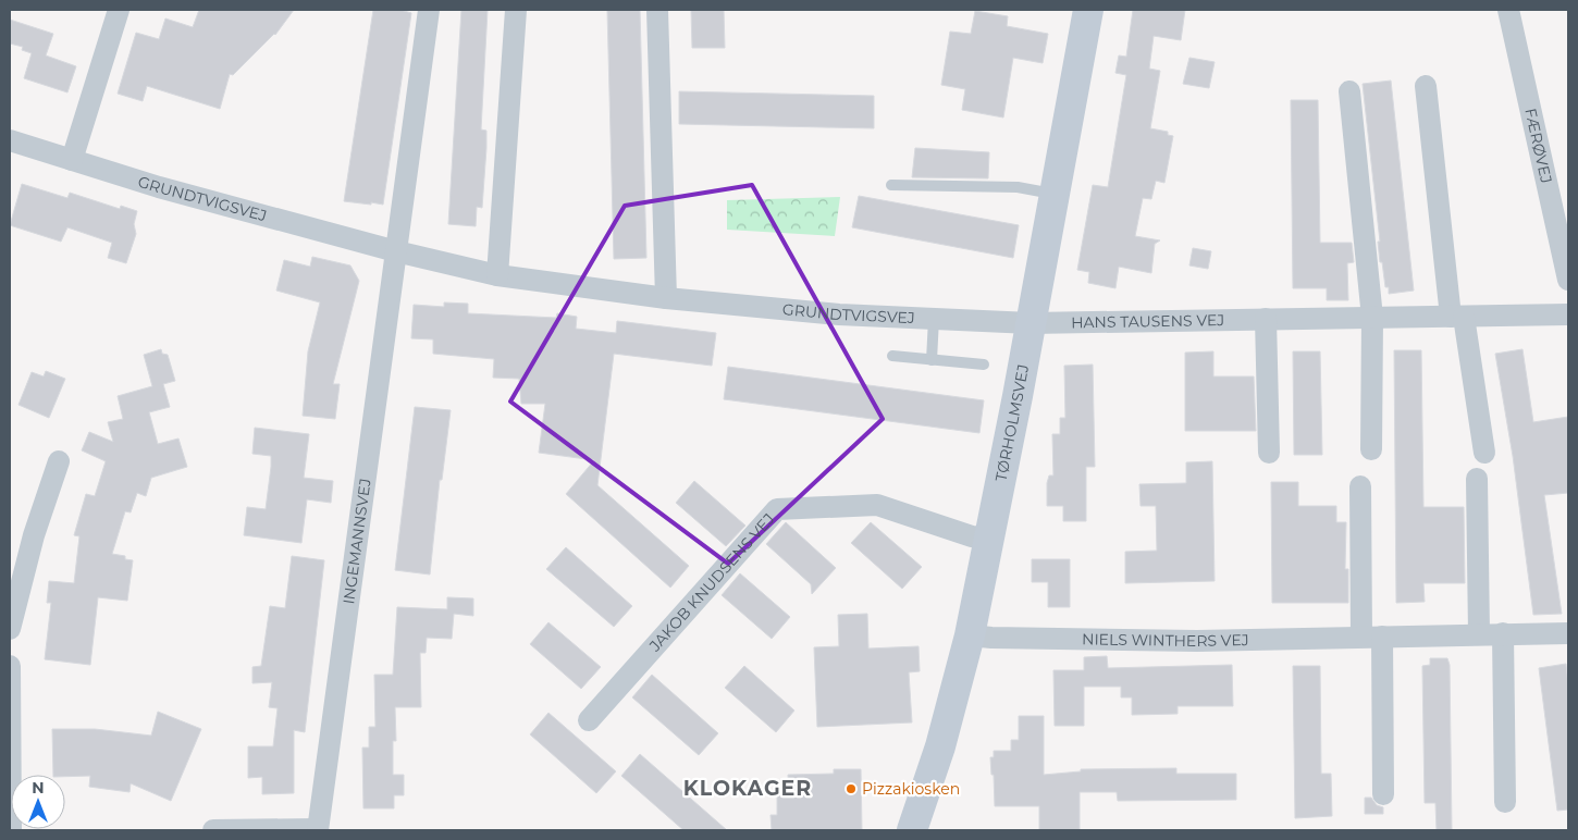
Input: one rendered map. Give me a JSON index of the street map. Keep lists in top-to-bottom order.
{
  "streets": {
    "street": [
      "FÆRØVEJ",
      "GRUNDTVIGSVEJ",
      "HANS TAUSENS VEJ",
      "TØRHOLMSVEJ",
      "INGEMANNSVEJ",
      "JAKOB KNUDSENS VEJ",
      "NIELS WINTHERS VEJ"
    ]
  },
  "crossings": [
    ["GRUNDTVIGSVEJ", "HANS TAUSENS VEJ"],
    ["GRUNDTVIGSVEJ", "TØRHOLMSVEJ"],
    ["GRUNDTVIGSVEJ", "INGEMANNSVEJ"],
    ["HANS TAUSENS VEJ", "TØRHOLMSVEJ"],
    ["TØRHOLMSVEJ", "JAKOB KNUDSENS VEJ"],
    ["TØRHOLMSVEJ", "NIELS WINTHERS VEJ"]
  ],
  "districts": ["KLOKAGER"],
  "places": ["Pizzakiosken"],
  "north": "top"
}
